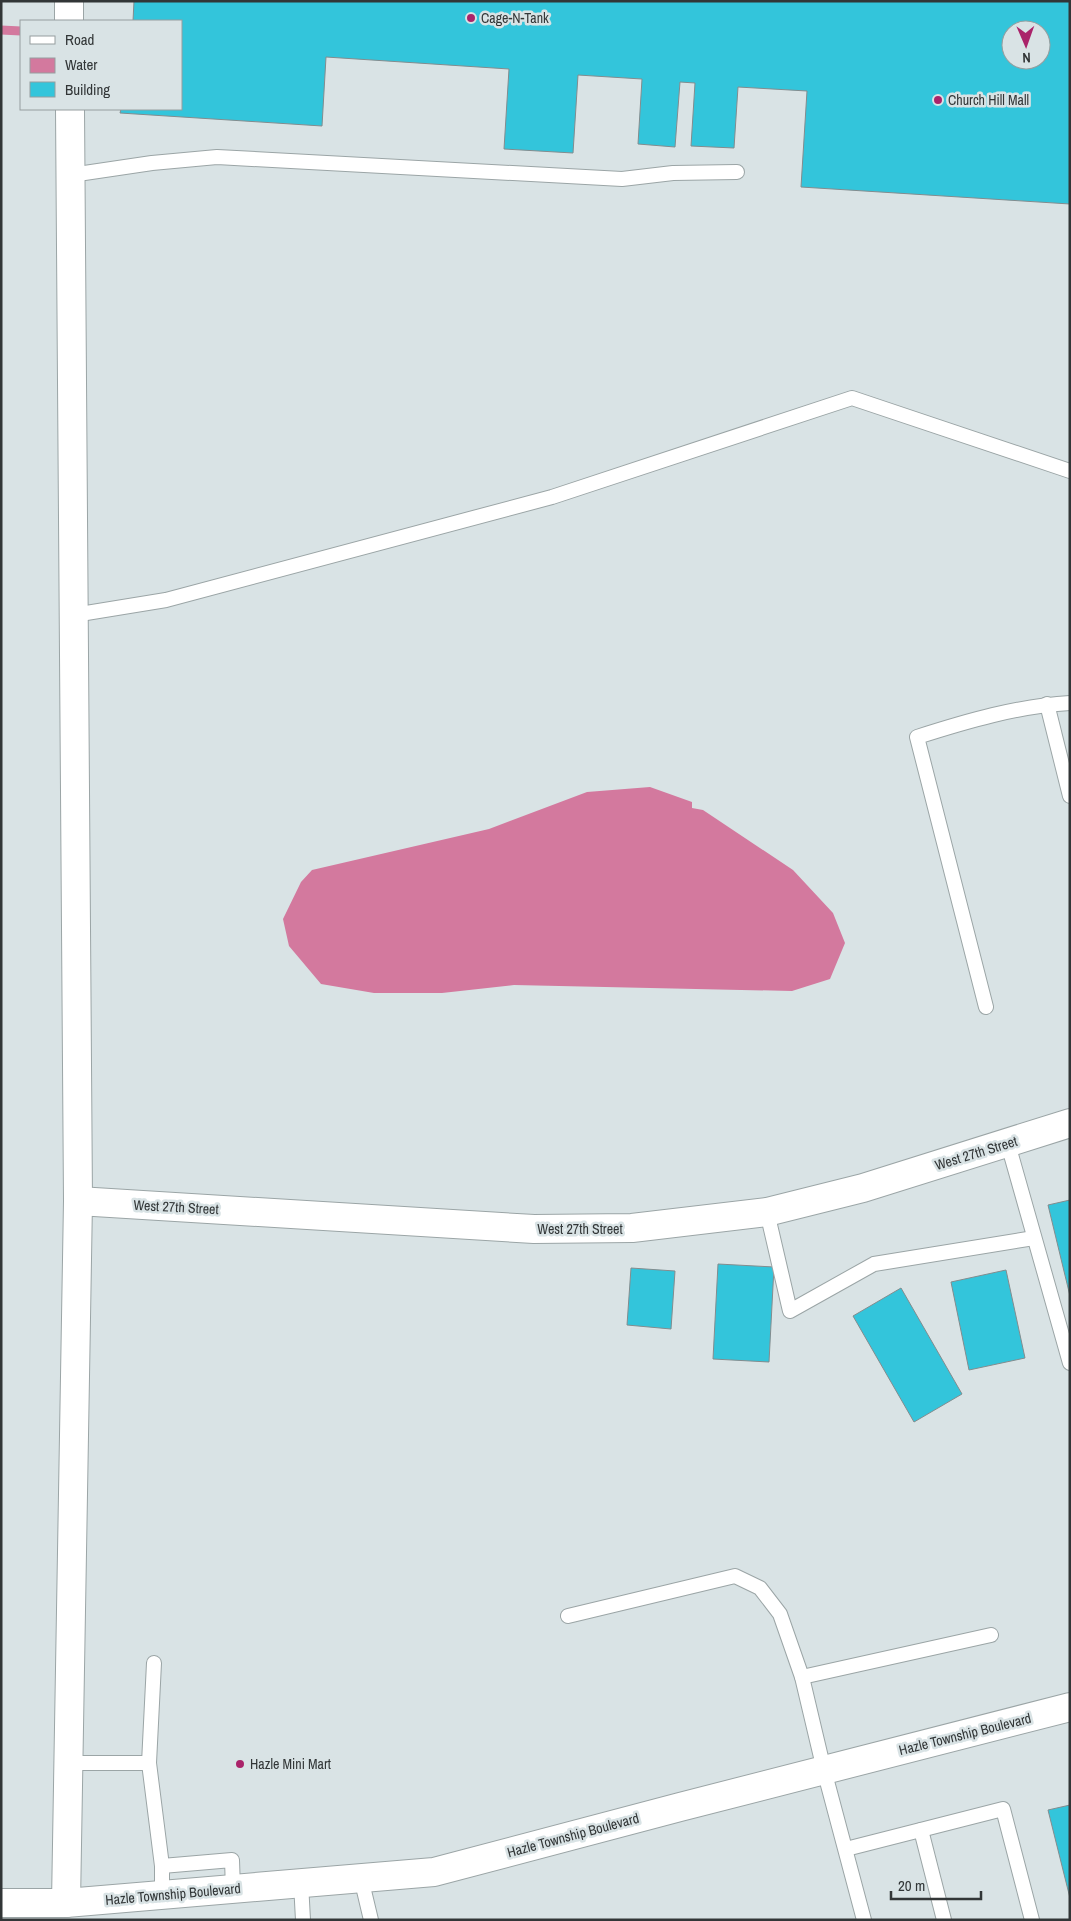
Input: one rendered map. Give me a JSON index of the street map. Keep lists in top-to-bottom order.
{
  "streets": {
    "main road": ["West 27th Street", "Hazle Township Boulevard"]
  },
  "places": ["Cage-N-Tank", "Church Hill Mall", "Hazle Mini Mart"],
  "legend": ["Road", "Water", "Building"],
  "scale_bar": "20 m",
  "north": "bottom"
}
